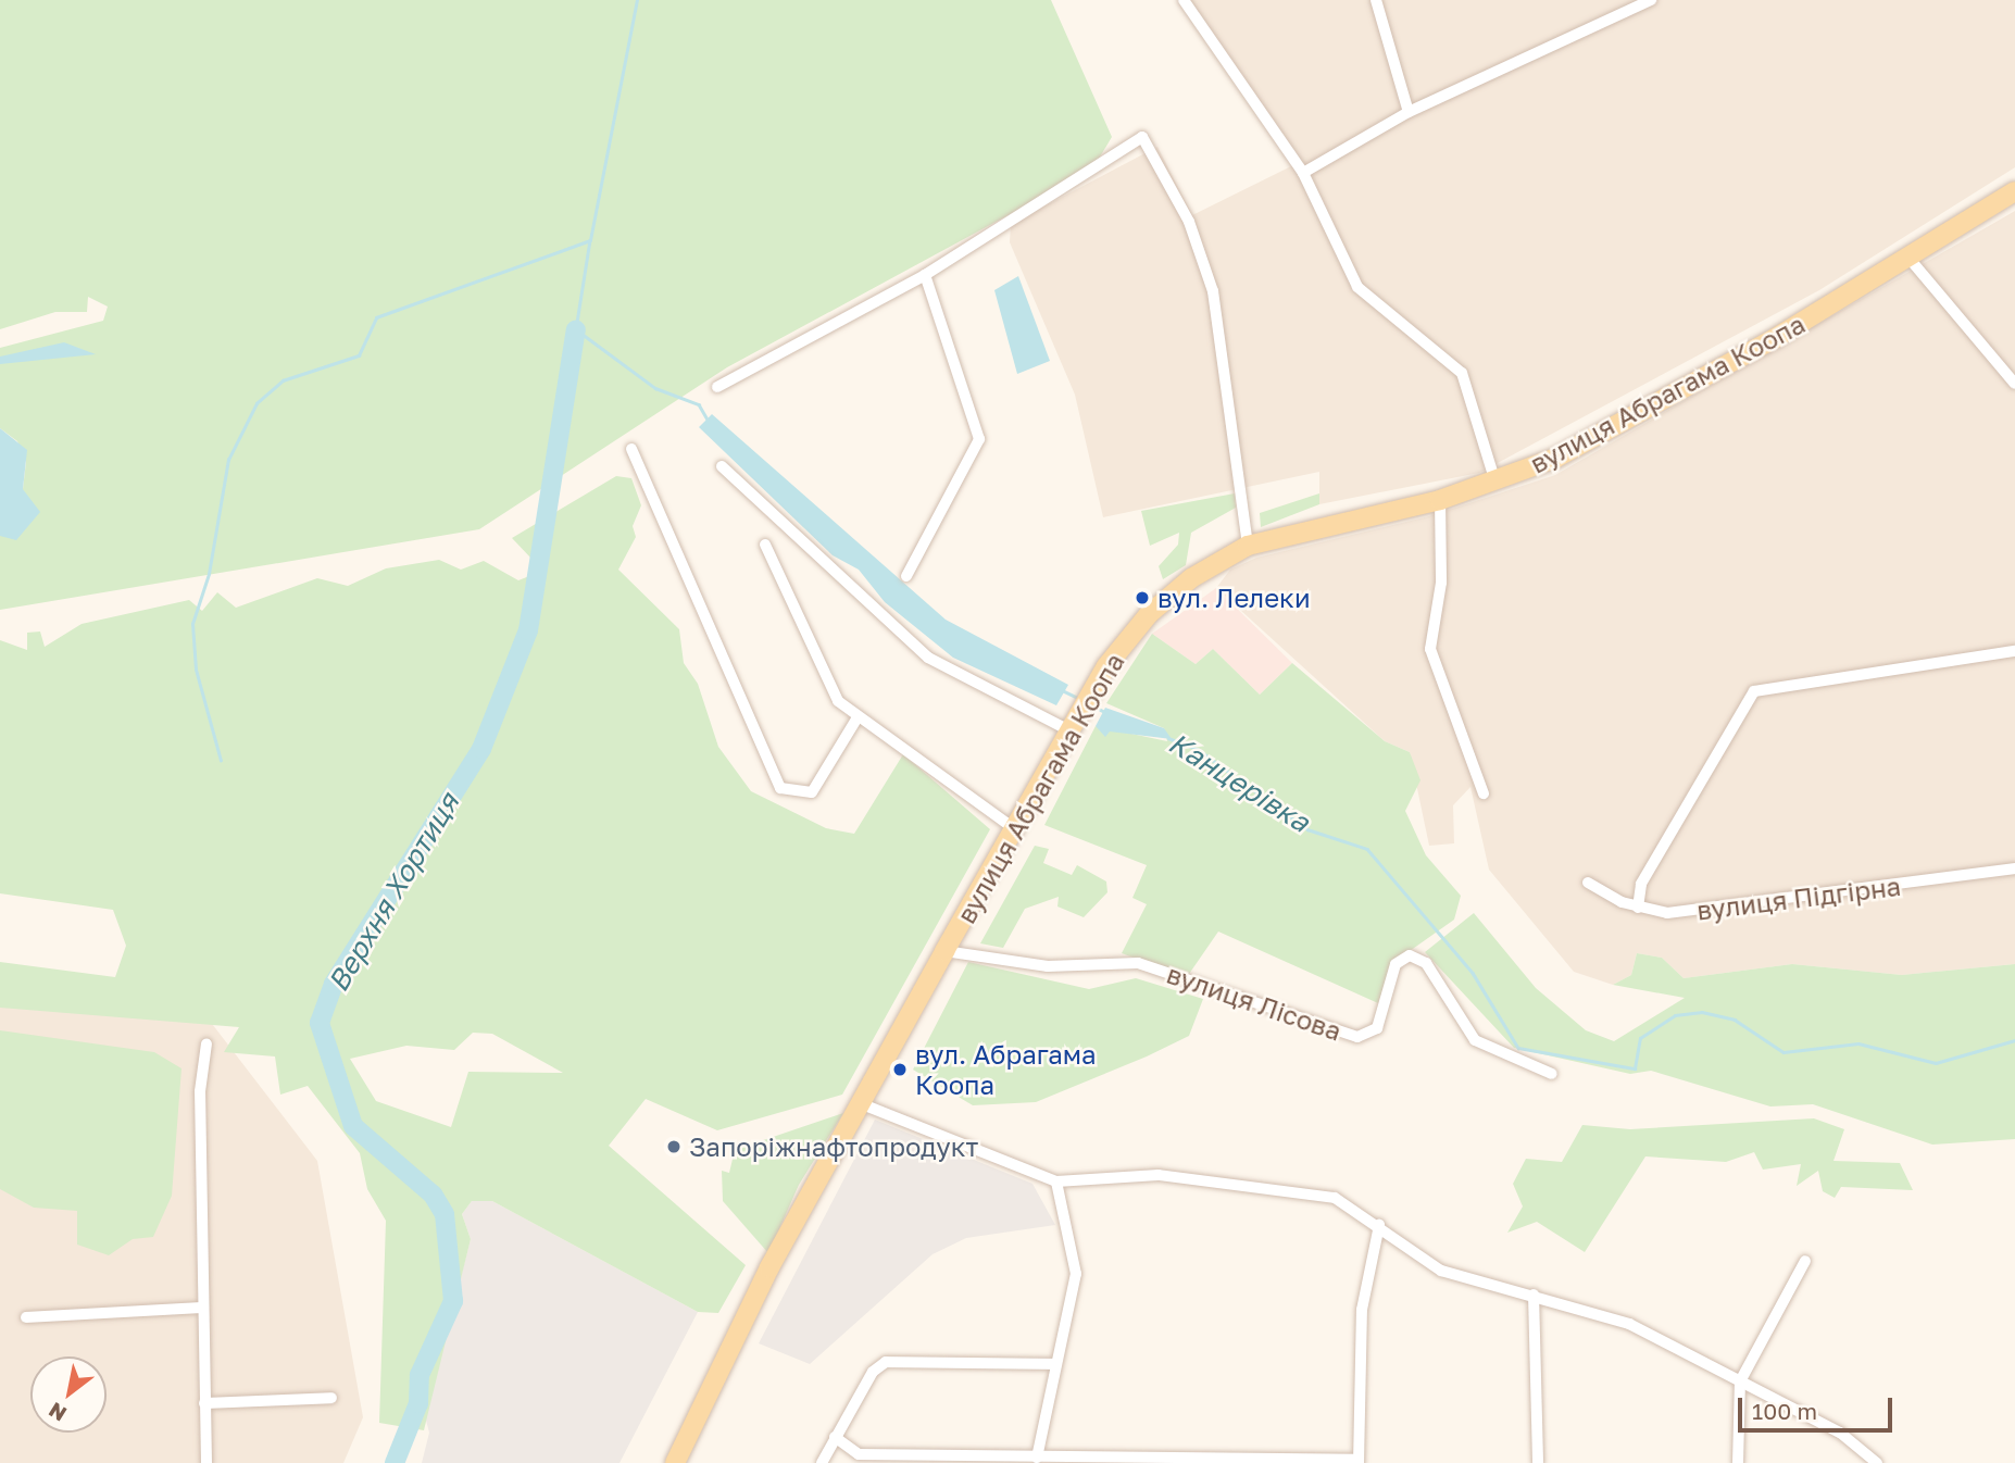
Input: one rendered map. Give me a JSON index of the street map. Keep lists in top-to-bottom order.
{
  "streets": {
    "main road": ["вулиця Абрагама Коопа"],
    "street": ["вулиця Підгірна", "вулиця Лісова"]
  },
  "crossings": [
    ["вулиця Абрагама Коопа", "вулиця Лісова"]
  ],
  "water": ["Канцерівка", "Верхня Хортиця"],
  "places": ["вул. Лелеки", "вул. Абрагама Коопа", "Запоріжнафтопродукт"],
  "scale_bar": "100 m",
  "north": "bottom left"
}
